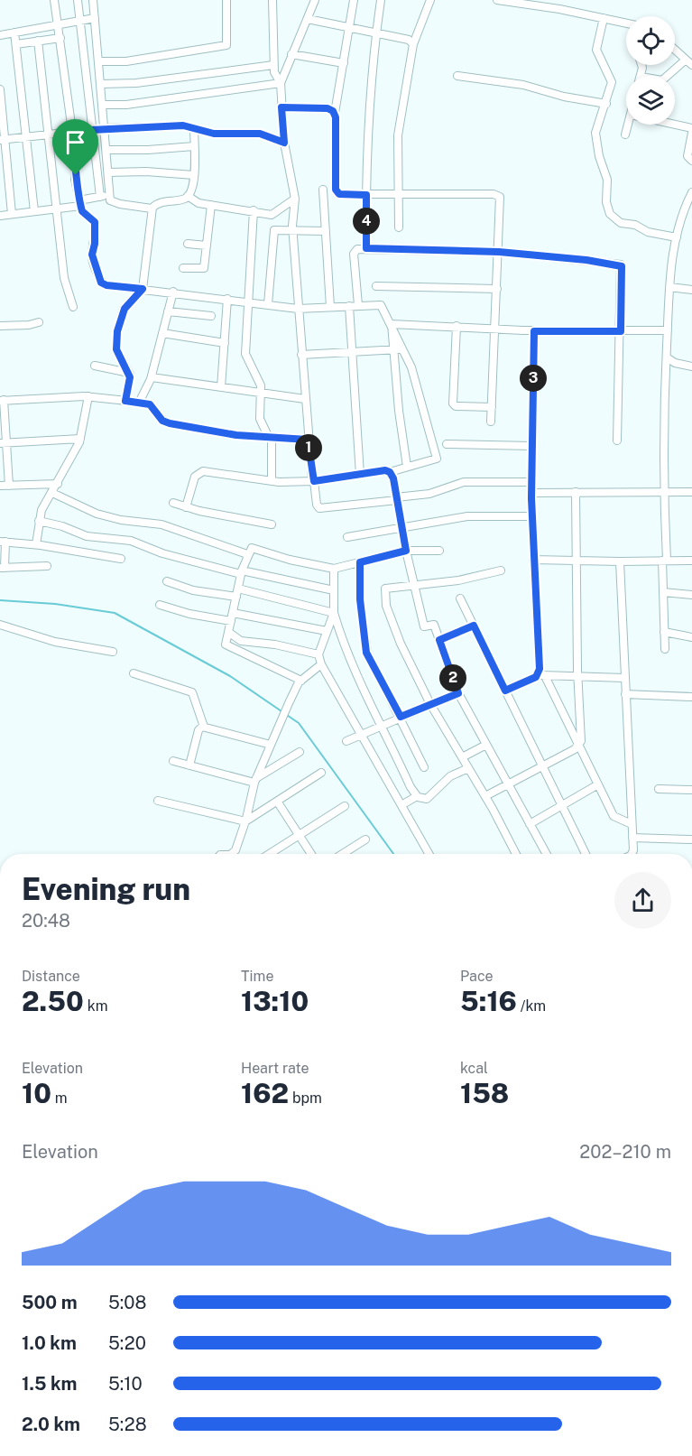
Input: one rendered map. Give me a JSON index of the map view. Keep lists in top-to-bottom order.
{
  "page": {
    "pins": [
      "4",
      "3",
      "1",
      "2"
    ],
    "heading": ["Evening run", "20:48"],
    "stats": [
      ["Distance", "2.50 km"],
      ["Time", "13:10"],
      ["Pace", "5:16 /km"],
      ["Elevation", "10 m"],
      ["Heart rate", "162 bpm"],
      ["kcal", "158"]
    ],
    "chart": ["Elevation", "202–210 m"],
    "list": [
      {
        "name": "500 m",
        "note": "5:08"
      },
      {
        "name": "1.0 km",
        "note": "5:20"
      },
      {
        "name": "1.5 km",
        "note": "5:10"
      },
      {
        "name": "2.0 km",
        "note": "5:28"
      }
    ]
  }
}
